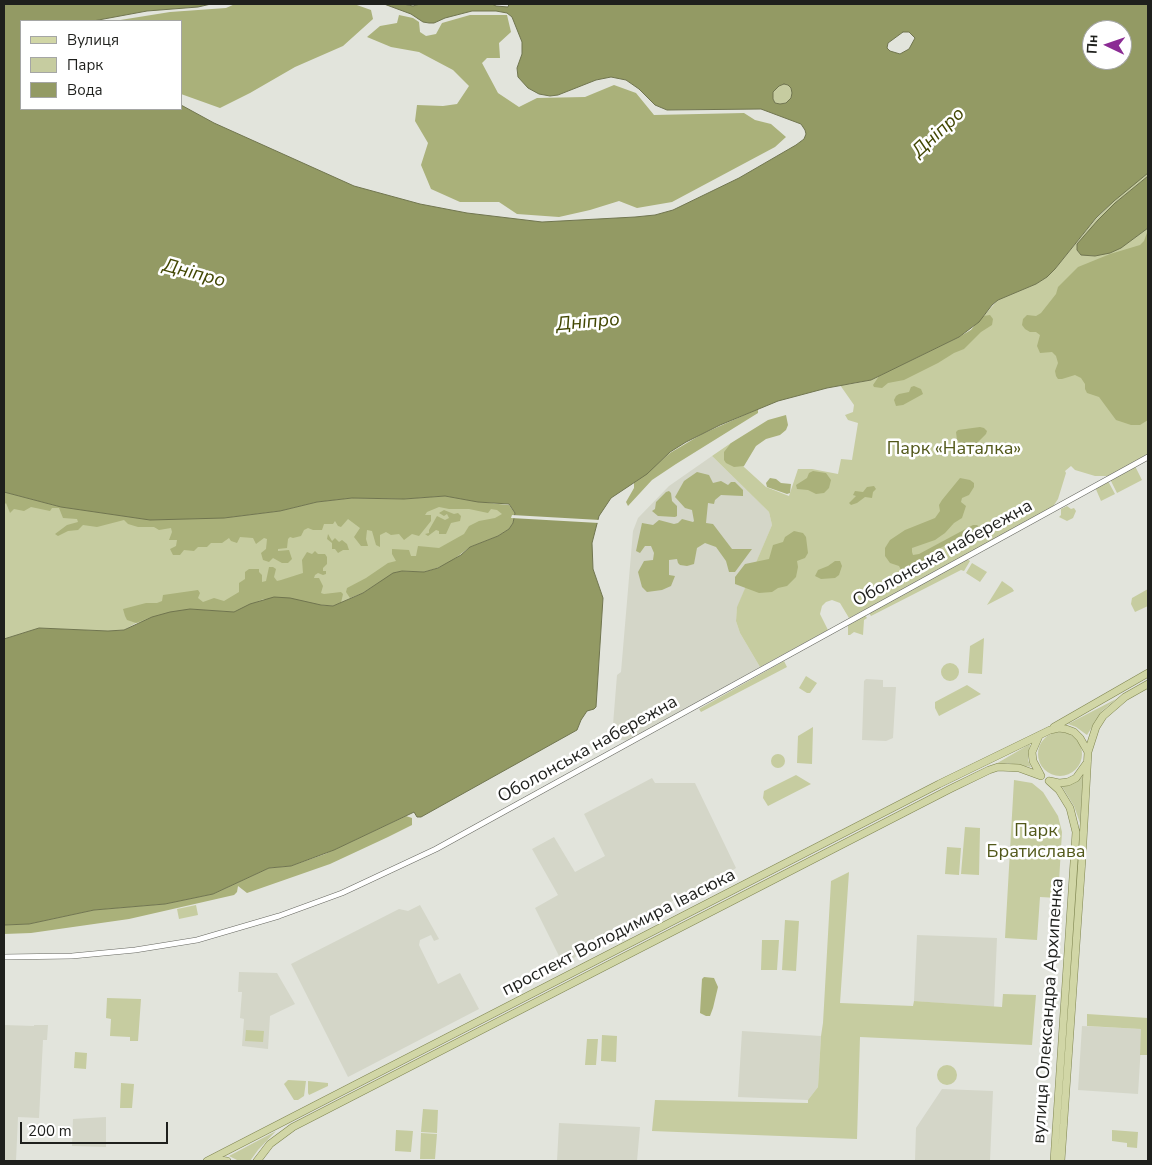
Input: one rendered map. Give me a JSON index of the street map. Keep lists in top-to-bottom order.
{
  "streets": {
    "main road": ["проспект Володимира Івасюка", "вулиця Олександра Архипенка"],
    "street": ["Оболонська набережна"]
  },
  "crossings": [
    ["проспект Володимира Івасюка", "вулиця Олександра Архипенка"]
  ],
  "water": ["Дніпро"],
  "parks": ["Парк «Наталка»", "Парк Братислава"],
  "legend": ["Вулиця", "Парк", "Вода"],
  "scale_bar": "200 m",
  "north": "left"
}
